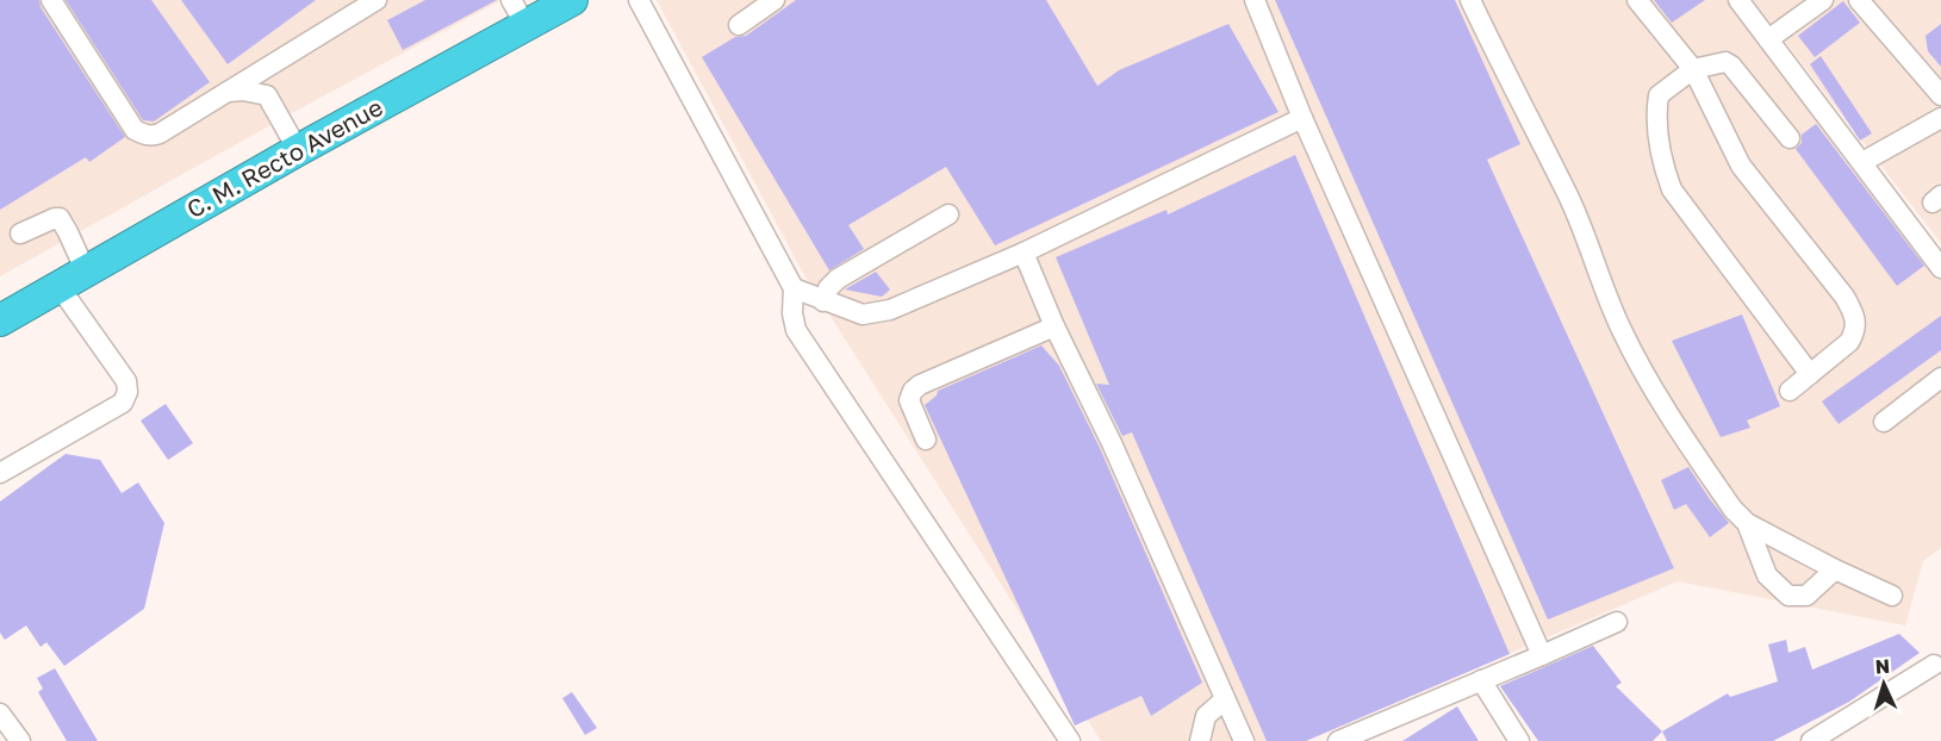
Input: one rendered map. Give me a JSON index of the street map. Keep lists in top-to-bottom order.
{
  "streets": {
    "highway": ["C. M. Recto Avenue"]
  },
  "north": "top"
}
